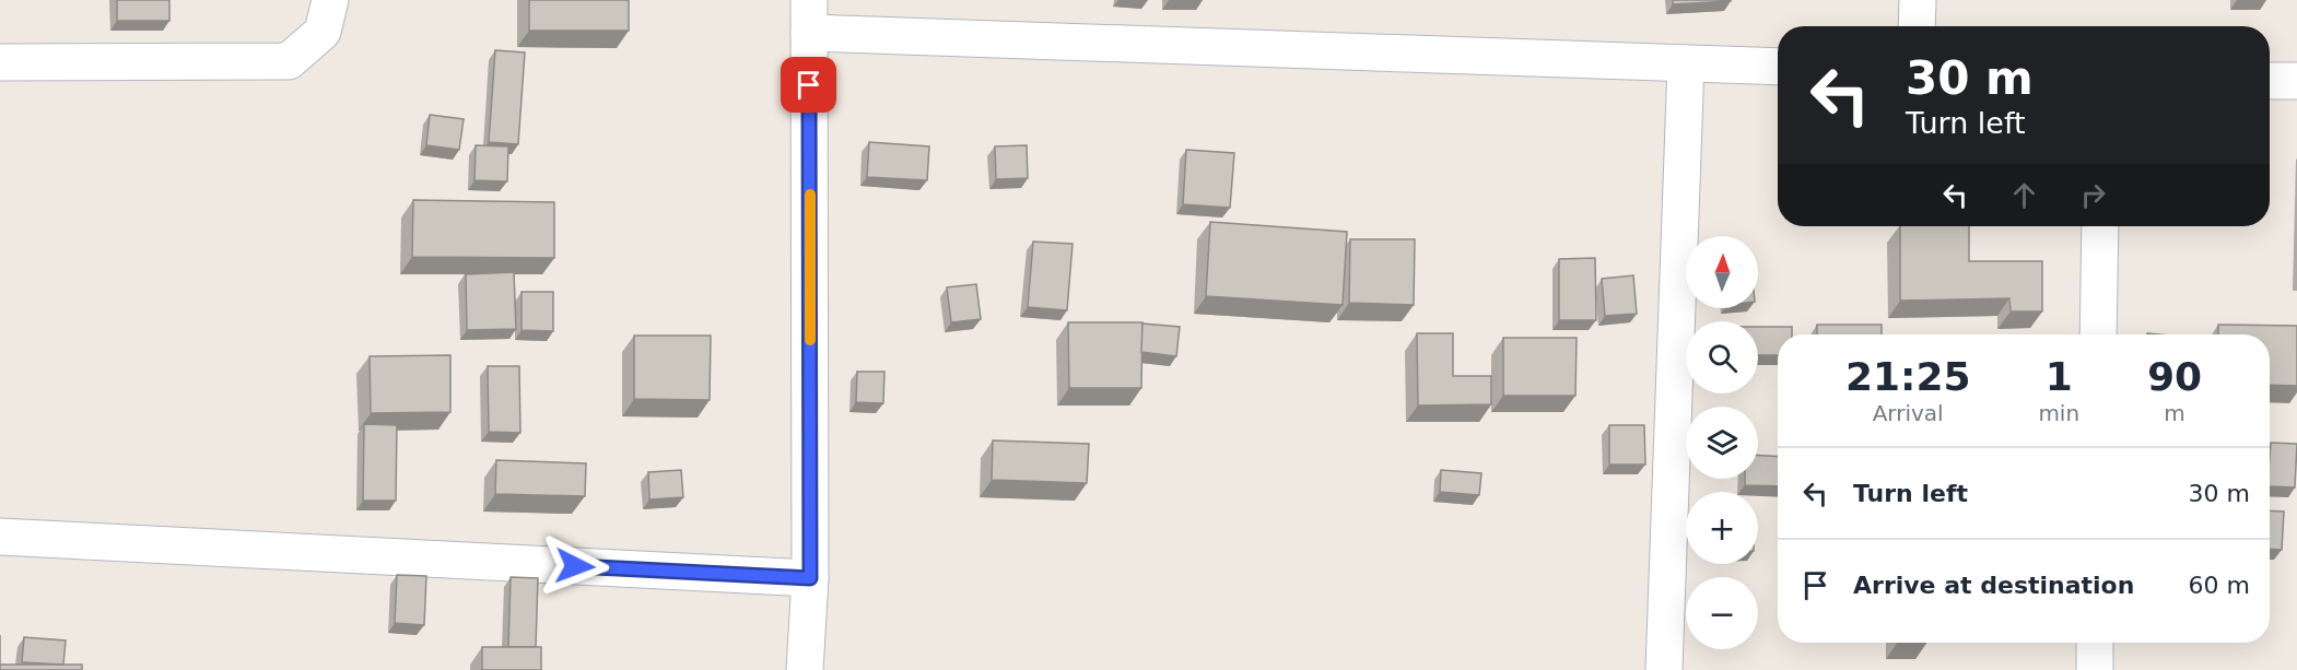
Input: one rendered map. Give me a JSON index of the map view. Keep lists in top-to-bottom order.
{
  "north": "top",
  "page": {
    "turn": ["30 m", "Turn left"],
    "map_buttons": ["+", "−"],
    "eta": [
      "21:25",
      "Arrival",
      "1",
      "min",
      "90",
      "m"
    ],
    "list": [
      {
        "name": "Turn left",
        "value": "30 m"
      },
      {
        "name": "Arrive at destination",
        "value": "60 m"
      }
    ]
  }
}
